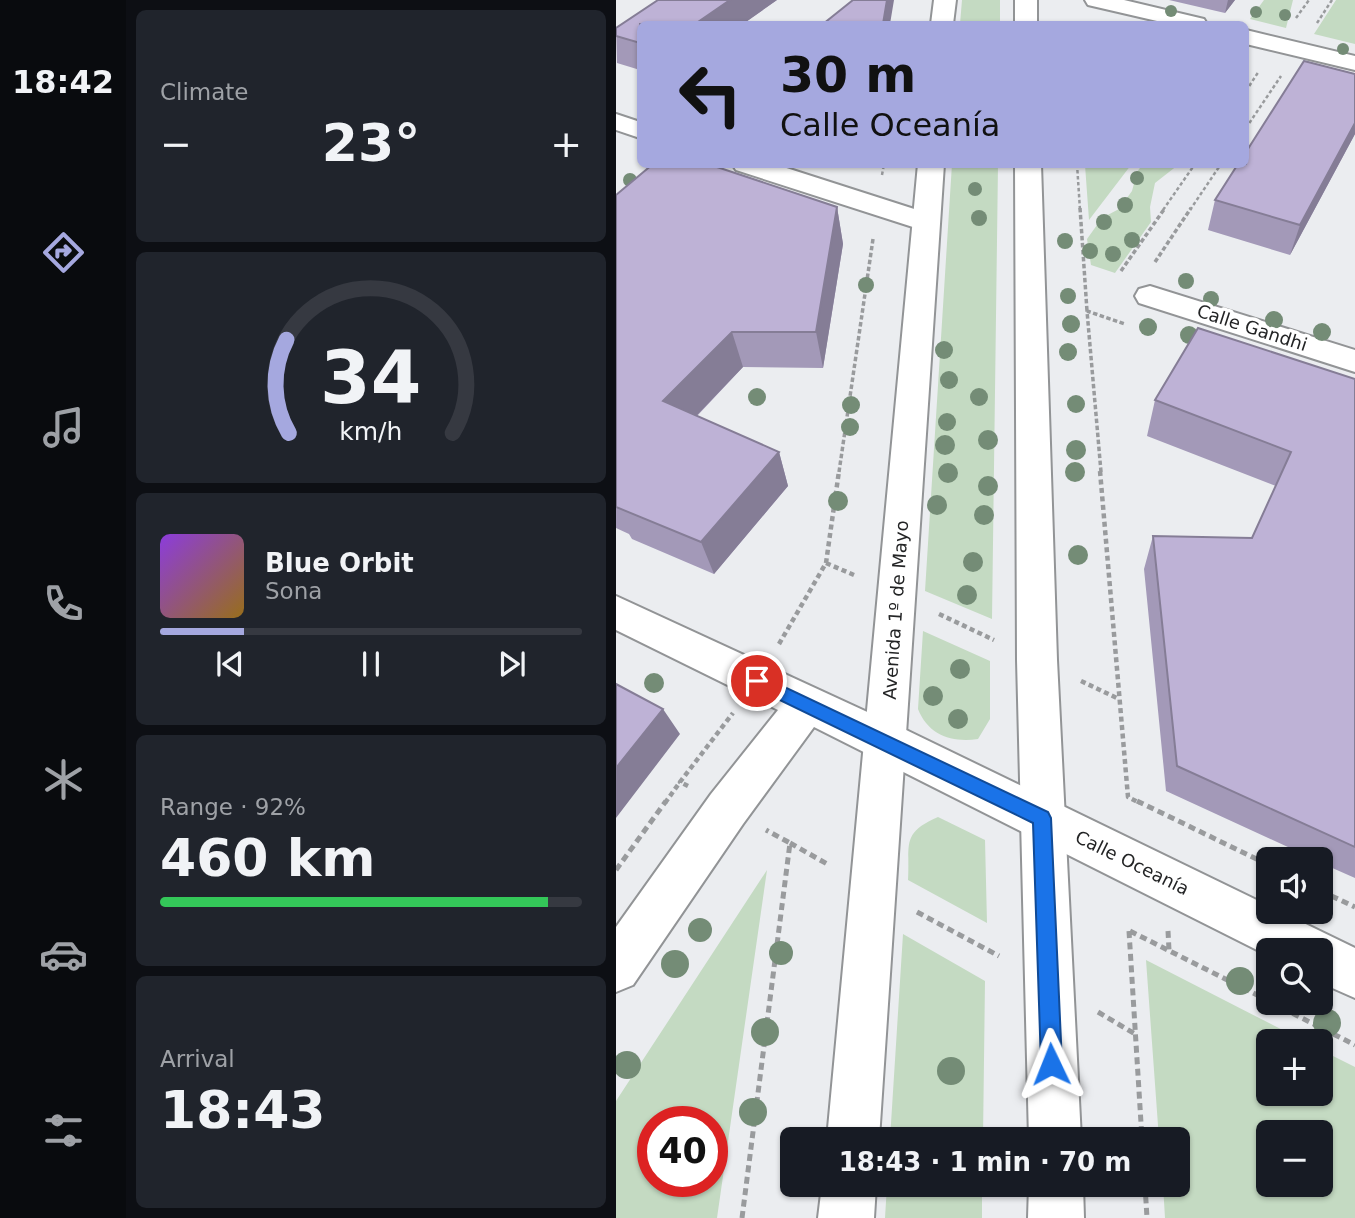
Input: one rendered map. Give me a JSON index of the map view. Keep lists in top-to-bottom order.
{
  "streets": {
    "street": ["Calle Gandhi", "Avenida 1º de Mayo", "Calle Oceanía"]
  },
  "crossings": [
    ["Avenida 1º de Mayo", "Calle Oceanía"]
  ],
  "page": {
    "tabs": "18:42",
    "tile": [
      "Climate",
      ["Range · 92%", "460 km"],
      ["Arrival", "18:43"]
    ],
    "turn": ["30 m", "Calle Oceanía"],
    "heat": ["−", "23°", "+"],
    "song": ["Blue Orbit", "Sona"],
    "map_buttons": ["+", "−"],
    "limit": "40",
    "trip": "18:43 · 1 min · 70 m",
    "gauge": ["34", "km/h"]
  }
}
